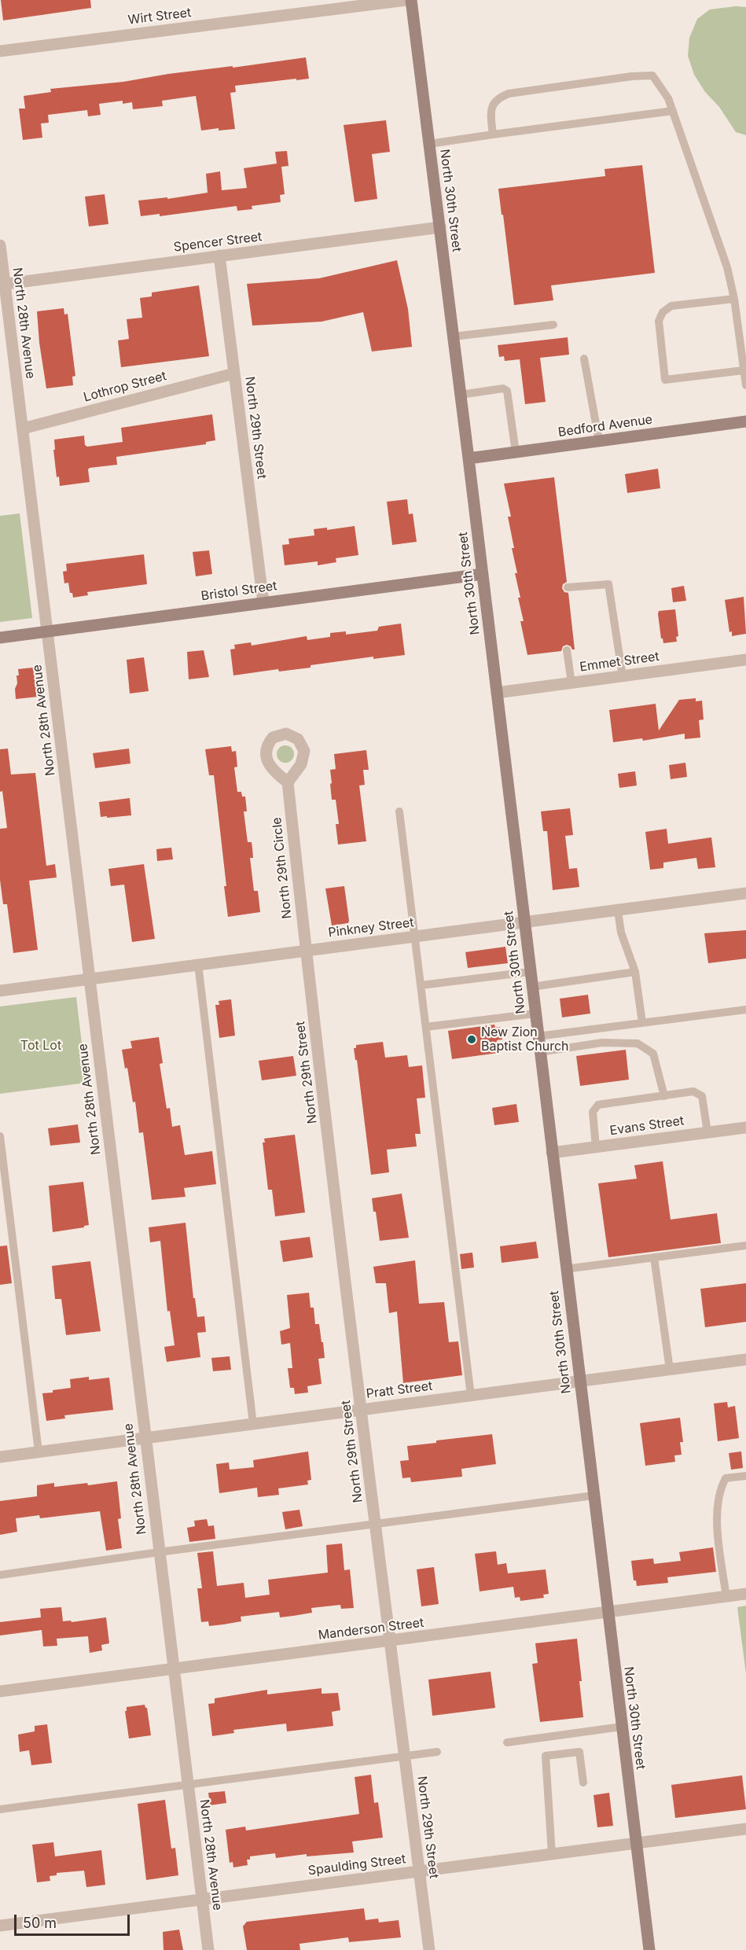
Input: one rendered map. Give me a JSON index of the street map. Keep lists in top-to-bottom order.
{
  "streets": {
    "main road": ["North 30th Street", "Bedford Avenue", "Bristol Street"],
    "street": [
      "Wirt Street",
      "Spencer Street",
      "North 28th Avenue",
      "Lothrop Street",
      "North 29th Street",
      "Emmet Street",
      "North 29th Circle",
      "Pinkney Street",
      "Evans Street",
      "Pratt Street",
      "Manderson Street",
      "Spaulding Street"
    ]
  },
  "crossings": [
    ["North 30th Street", "Spencer Street"],
    ["North 30th Street", "Bedford Avenue"],
    ["North 30th Street", "Bristol Street"],
    ["North 30th Street", "Emmet Street"],
    ["North 30th Street", "Pinkney Street"],
    ["North 30th Street", "Evans Street"],
    ["North 30th Street", "Pratt Street"],
    ["North 30th Street", "Manderson Street"],
    ["North 30th Street", "Spaulding Street"],
    ["Spencer Street", "North 28th Avenue"],
    ["Spencer Street", "North 29th Street"],
    ["North 28th Avenue", "Lothrop Street"],
    ["North 28th Avenue", "Bristol Street"],
    ["North 28th Avenue", "Pinkney Street"],
    ["North 28th Avenue", "Pratt Street"],
    ["North 28th Avenue", "Manderson Street"],
    ["North 28th Avenue", "Spaulding Street"],
    ["Lothrop Street", "North 29th Street"],
    ["North 29th Street", "Bristol Street"],
    ["North 29th Street", "North 29th Circle"],
    ["North 29th Street", "Pinkney Street"],
    ["North 29th Street", "Pratt Street"],
    ["North 29th Street", "Manderson Street"],
    ["North 29th Street", "Spaulding Street"],
    ["North 29th Circle", "Pinkney Street"]
  ],
  "parks": ["Tot Lot"],
  "places": ["New Zion Baptist Church"],
  "scale_bar": "50 m"
}
